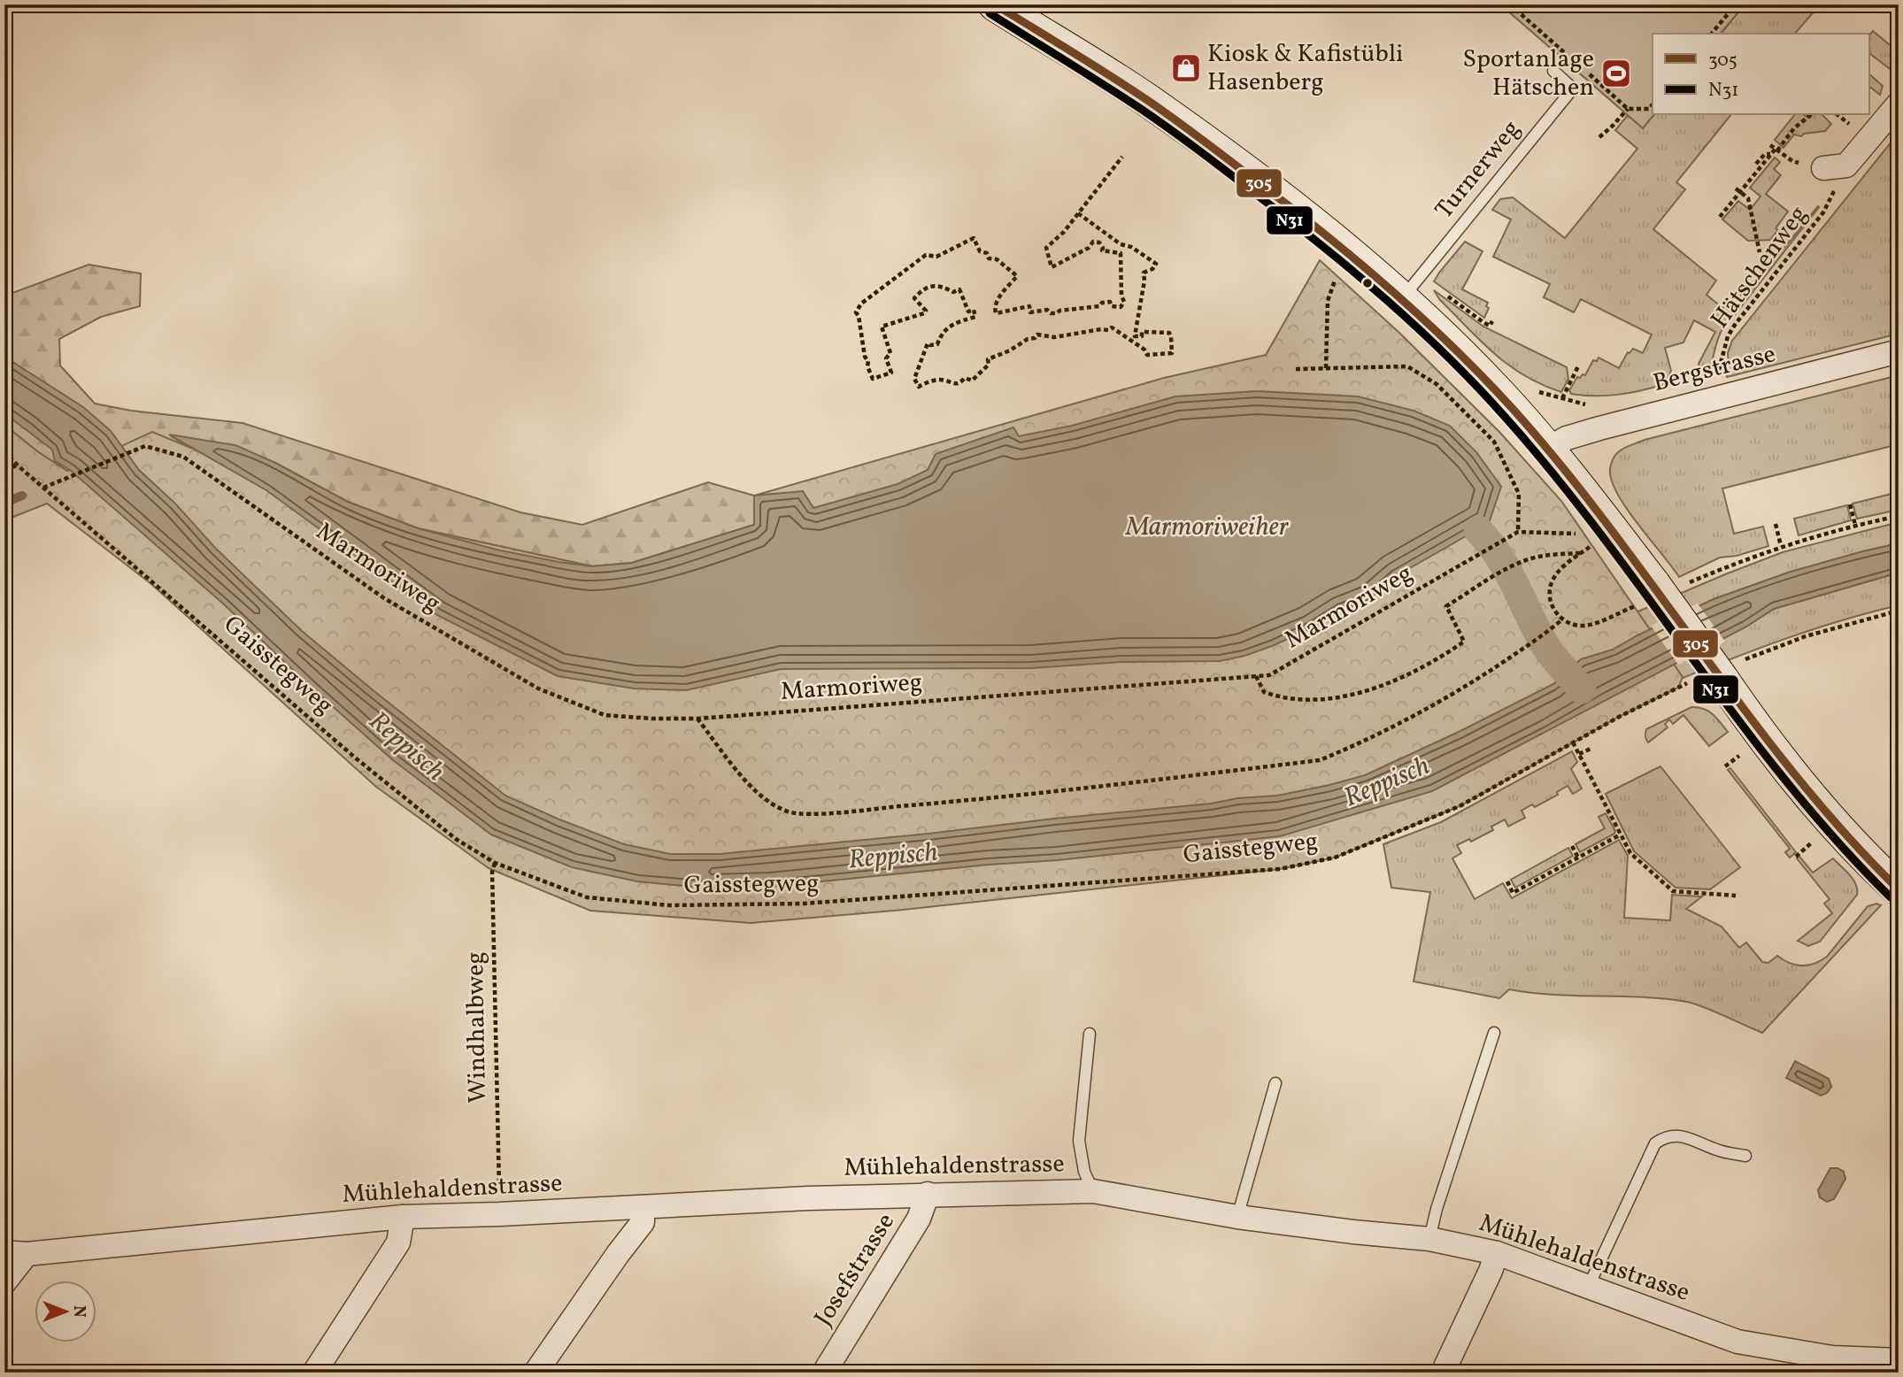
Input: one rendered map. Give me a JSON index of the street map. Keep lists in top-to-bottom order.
{
  "streets": {
    "street": ["Bergstrasse", "Mühlehaldenstrasse", "Josefstrasse"],
    "lane": ["Turnerweg"],
    "path": [
      "Hätschenweg",
      "Marmoriweg",
      "Gaisstegweg",
      "Windhalbweg"
    ]
  },
  "crossings": [
    ["Hätschenweg", "Bergstrasse"],
    ["Marmoriweg", "Gaisstegweg"],
    ["Gaisstegweg", "Windhalbweg"],
    ["Mühlehaldenstrasse", "Josefstrasse"]
  ],
  "water": ["Marmoriweiher", "Reppisch"],
  "places": {
    "shop": ["Kiosk & Kafistübli Hasenberg"],
    "sports": ["Sportanlage Hätschen"]
  },
  "lines": ["transit line 305", "transit line N31"],
  "legend": ["305", "N31"],
  "north": "right"
}
